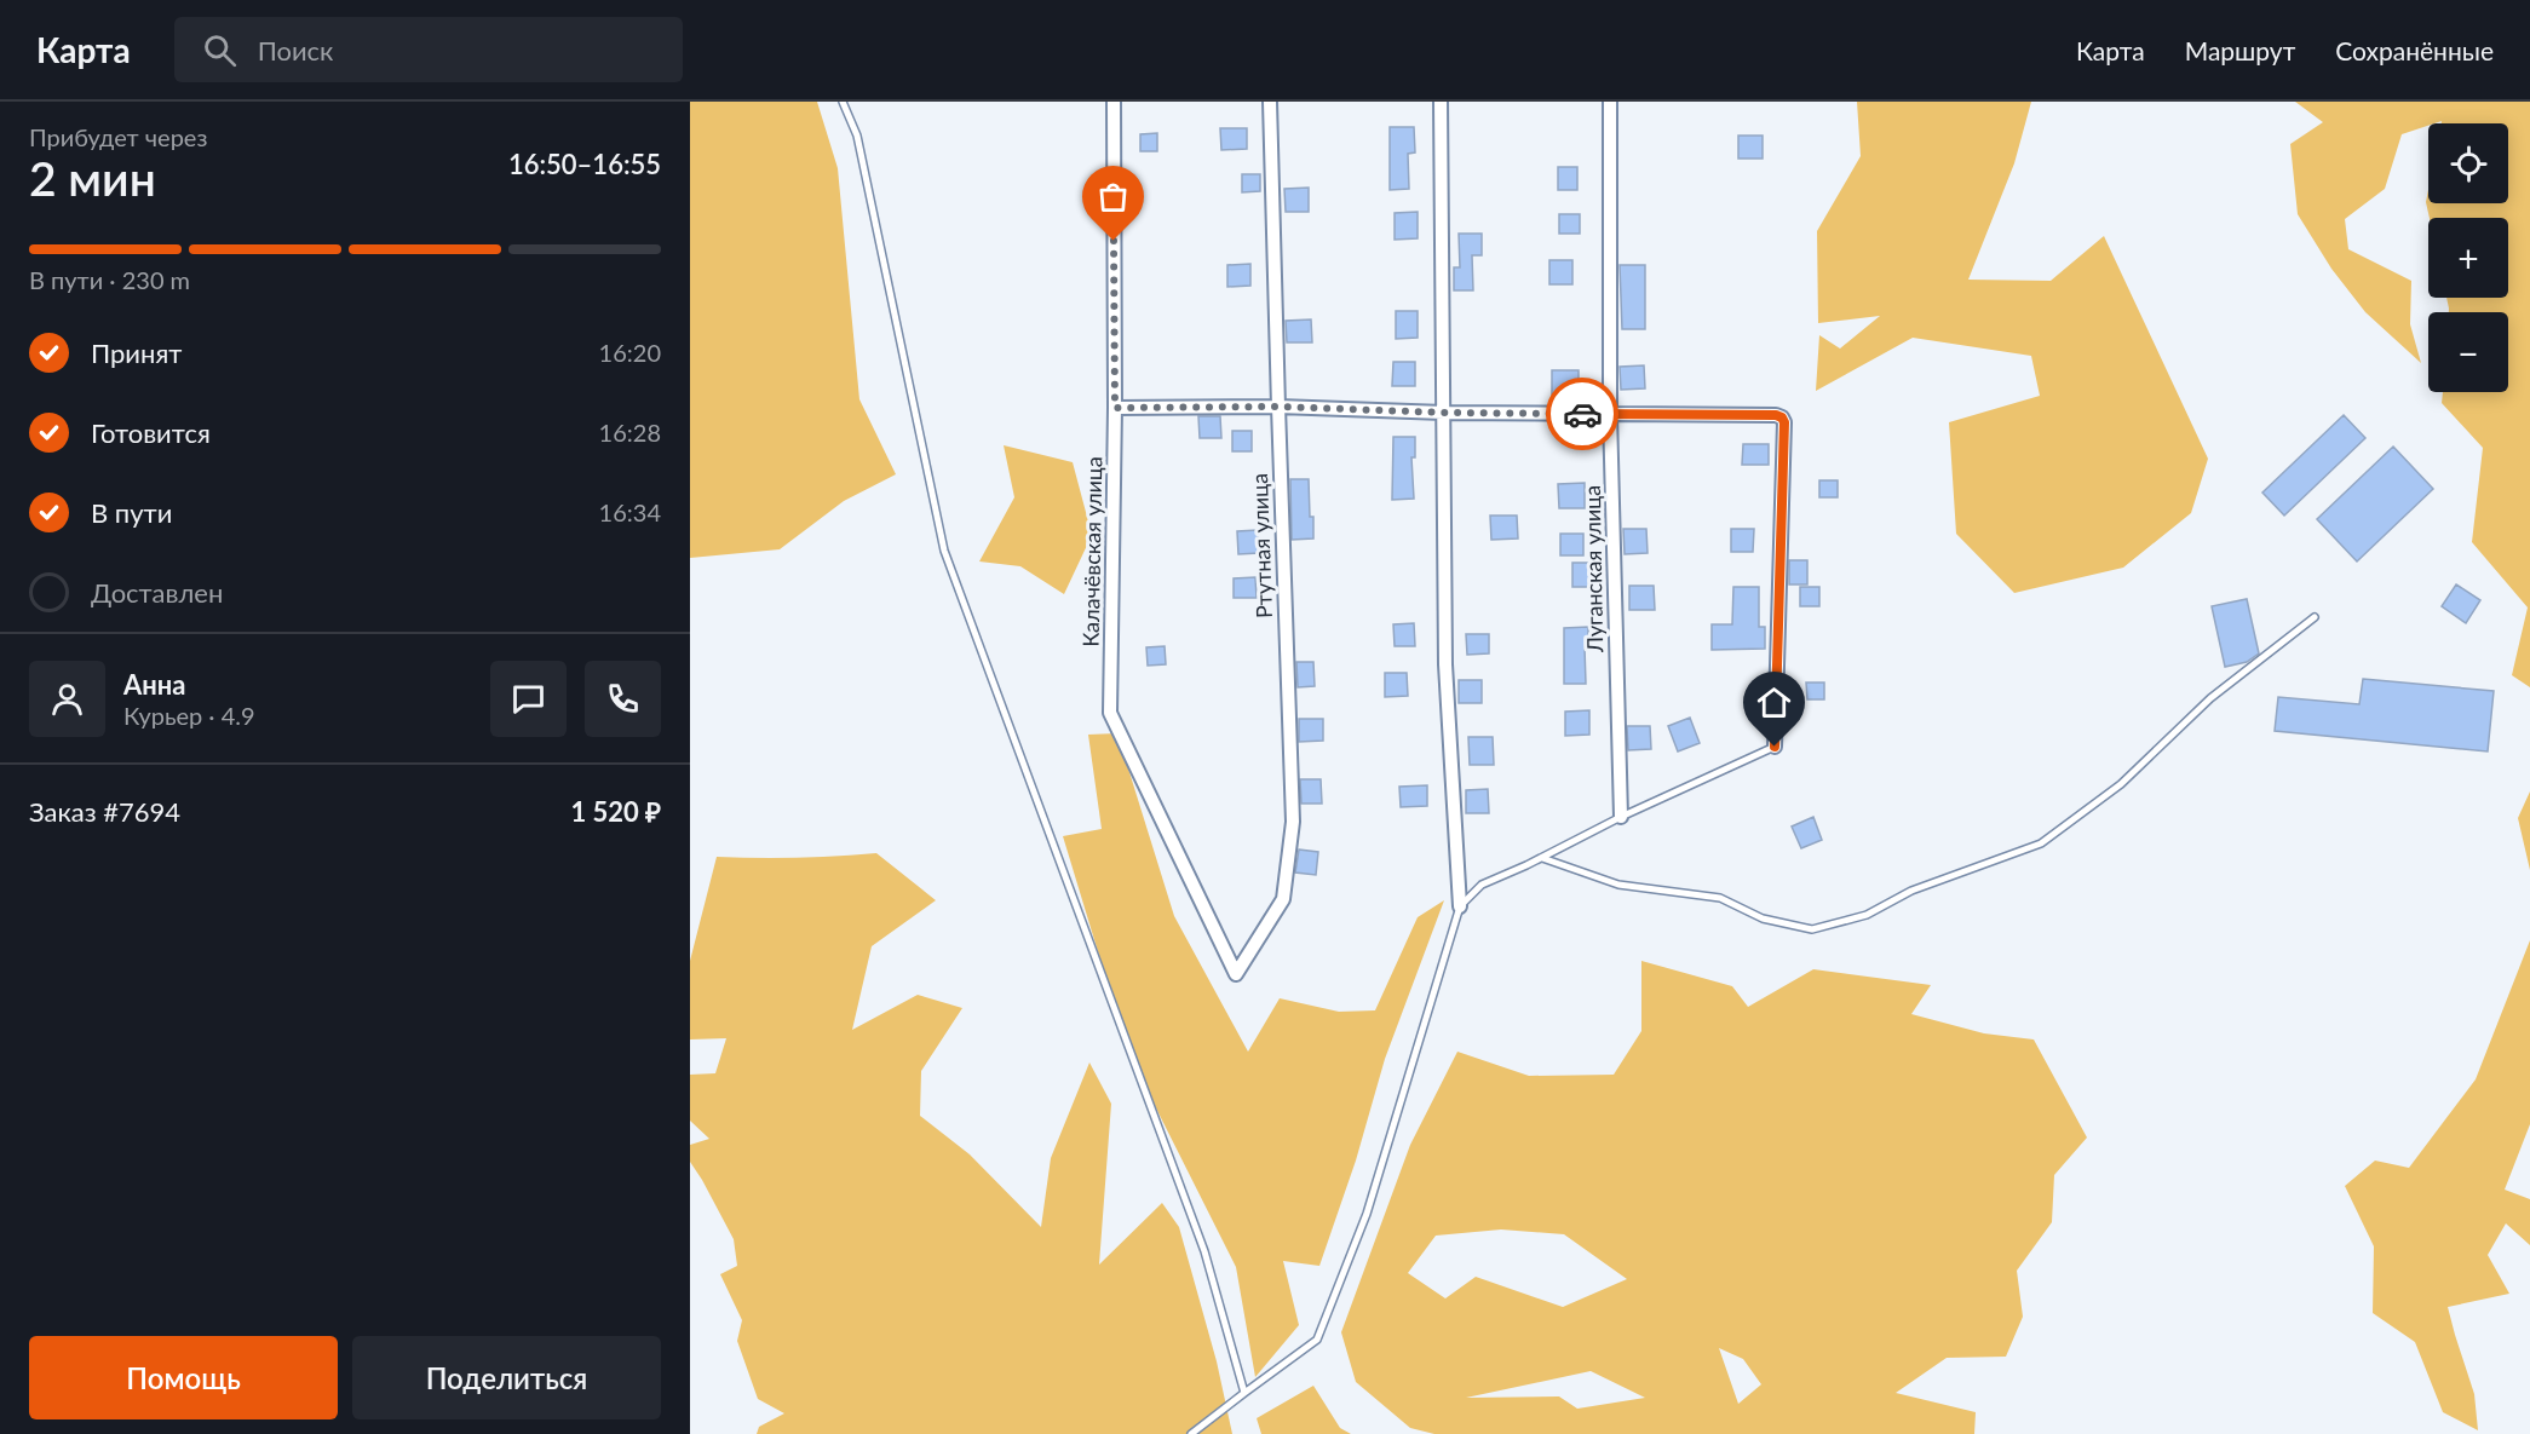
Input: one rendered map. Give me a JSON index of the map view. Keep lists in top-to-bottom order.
{
  "streets": {
    "street": ["Ртутная улица", "Калачёвская улица", "Луганская улица"]
  },
  "crossings": [
    ["Ртутная улица", "Калачёвская улица"]
  ],
  "page": {
    "header": "Карта",
    "search": "Поиск",
    "nav": ["Карта", "Маршрут", "Сохранённые"],
    "heading": ["2 мин", "Прибудет через", "16:50–16:55"],
    "panel": [
      "Анна",
      "Курьер · 4.9",
      "Заказ #7694",
      "1 520 ₽"
    ],
    "map_buttons": ["+", "−"],
    "bar": "В пути · 230 m",
    "list": [
      ["Принят", "16:20"],
      ["Готовится", "16:28"],
      ["В пути", "16:34"],
      "Доставлен"
    ],
    "buttons": ["Помощь", "Поделиться"]
  }
}
